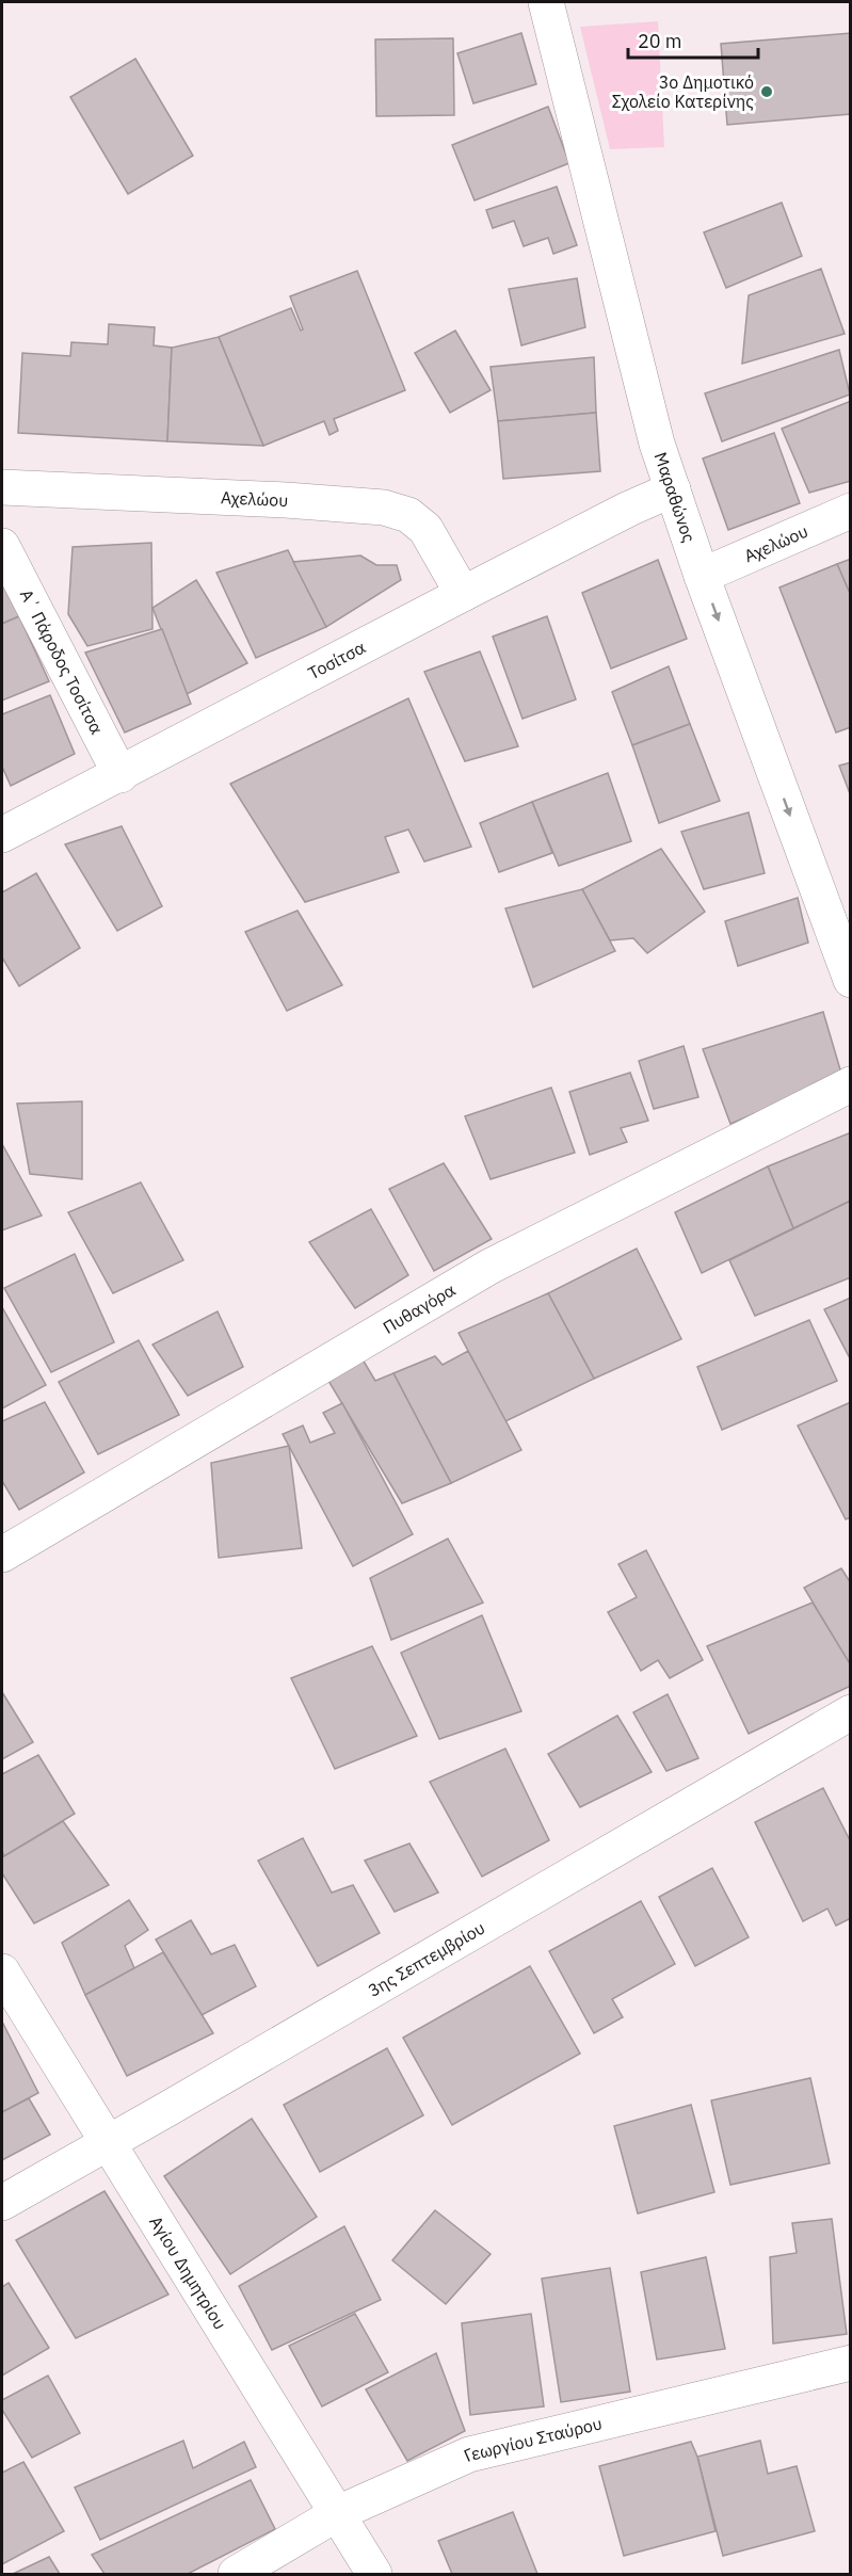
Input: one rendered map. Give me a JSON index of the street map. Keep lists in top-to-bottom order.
{
  "streets": {
    "street": [
      "Μαραθώνος",
      "Αχελώου",
      "Α΄ Πάροδος Τοσίτσα",
      "Τοσίτσα",
      "Πυθαγόρα",
      "3ης Σεπτεμβρίου",
      "Αγίου Δημητρίου",
      "Γεωργίου Σταύρου"
    ]
  },
  "crossings": [
    ["Μαραθώνος", "Αχελώου"],
    ["Μαραθώνος", "Τοσίτσα"],
    ["Αχελώου", "Τοσίτσα"],
    ["Α΄ Πάροδος Τοσίτσα", "Τοσίτσα"],
    ["3ης Σεπτεμβρίου", "Αγίου Δημητρίου"],
    ["Αγίου Δημητρίου", "Γεωργίου Σταύρου"]
  ],
  "one_way": ["Μαραθώνος"],
  "places": ["3ο Δημοτικό Σχολείο Κατερίνης"],
  "scale_bar": "20 m"
}
